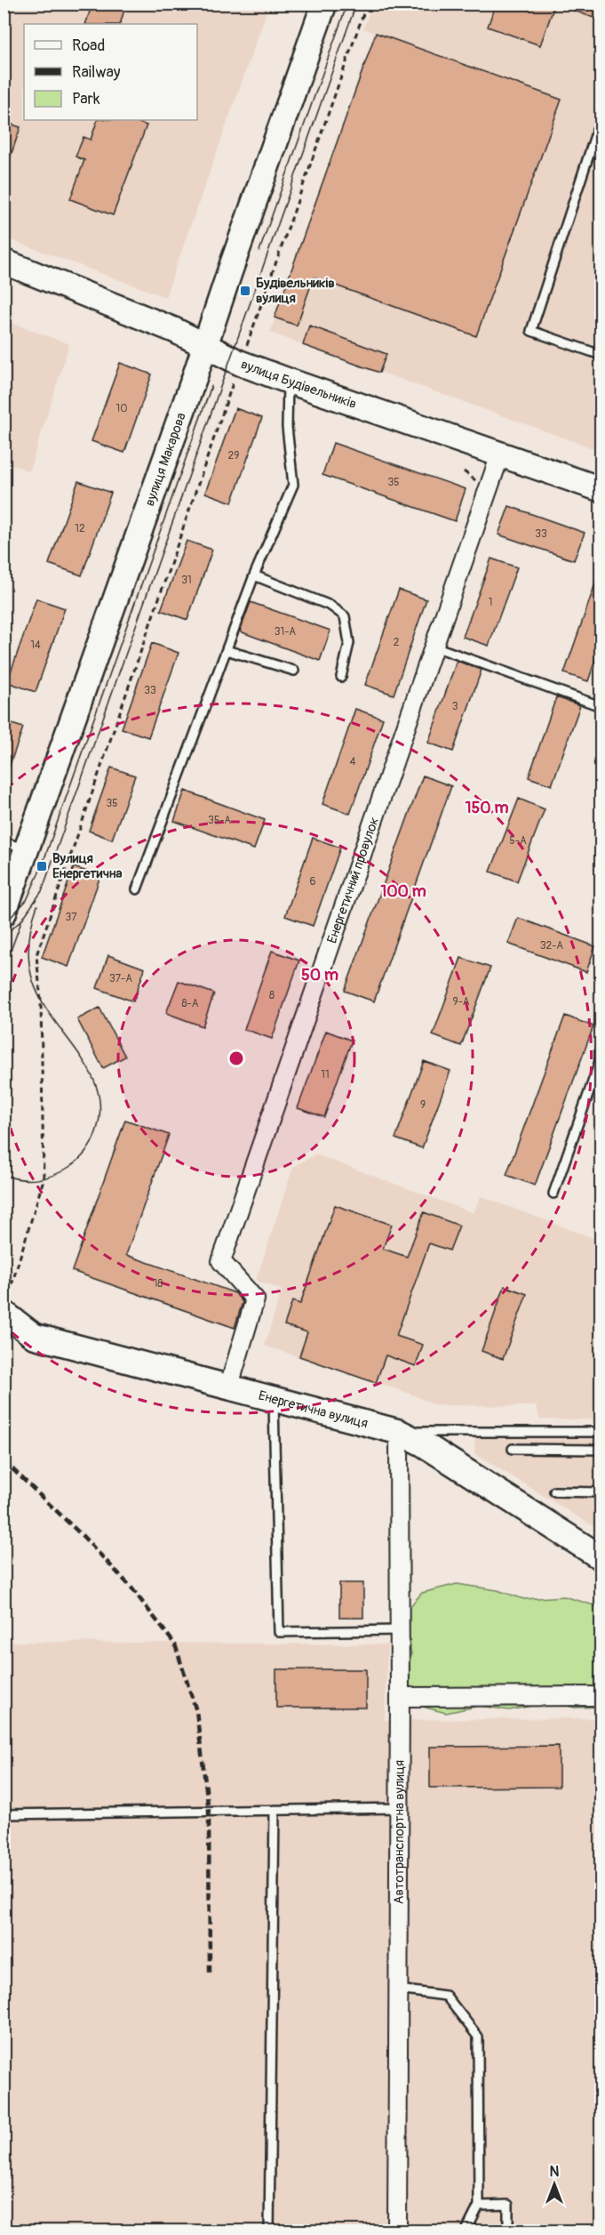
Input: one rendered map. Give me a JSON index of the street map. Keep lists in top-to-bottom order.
{
  "streets": {
    "main road": ["вулиця Будівельників", "вулиця Макарова", "Енергетична вулиця"],
    "street": ["Енергетичний провулок", "Автотранспортна вулиця"]
  },
  "crossings": [
    ["вулиця Будівельників", "вулиця Макарова"],
    ["вулиця Будівельників", "Енергетичний провулок"],
    ["Енергетичний провулок", "Енергетична вулиця"],
    ["Енергетична вулиця", "Автотранспортна вулиця"]
  ],
  "places": {
    "transit": ["Будівельників вулиця", "Вулиця Енергетична"]
  },
  "house_numbers": [
    "10",
    "29",
    "35",
    "12",
    "33",
    "31",
    "1",
    "31-А",
    "2",
    "14",
    "33",
    "3",
    "4",
    "35",
    "35-А",
    "5-А",
    "6",
    "37",
    "32-А",
    "37-А",
    "8",
    "9-А",
    "8-А",
    "11",
    "9",
    "18"
  ],
  "legend": ["Road", "Railway", "Park"],
  "north": "top",
  "rings": ["150 m", "100 m", "50 m"]
}
